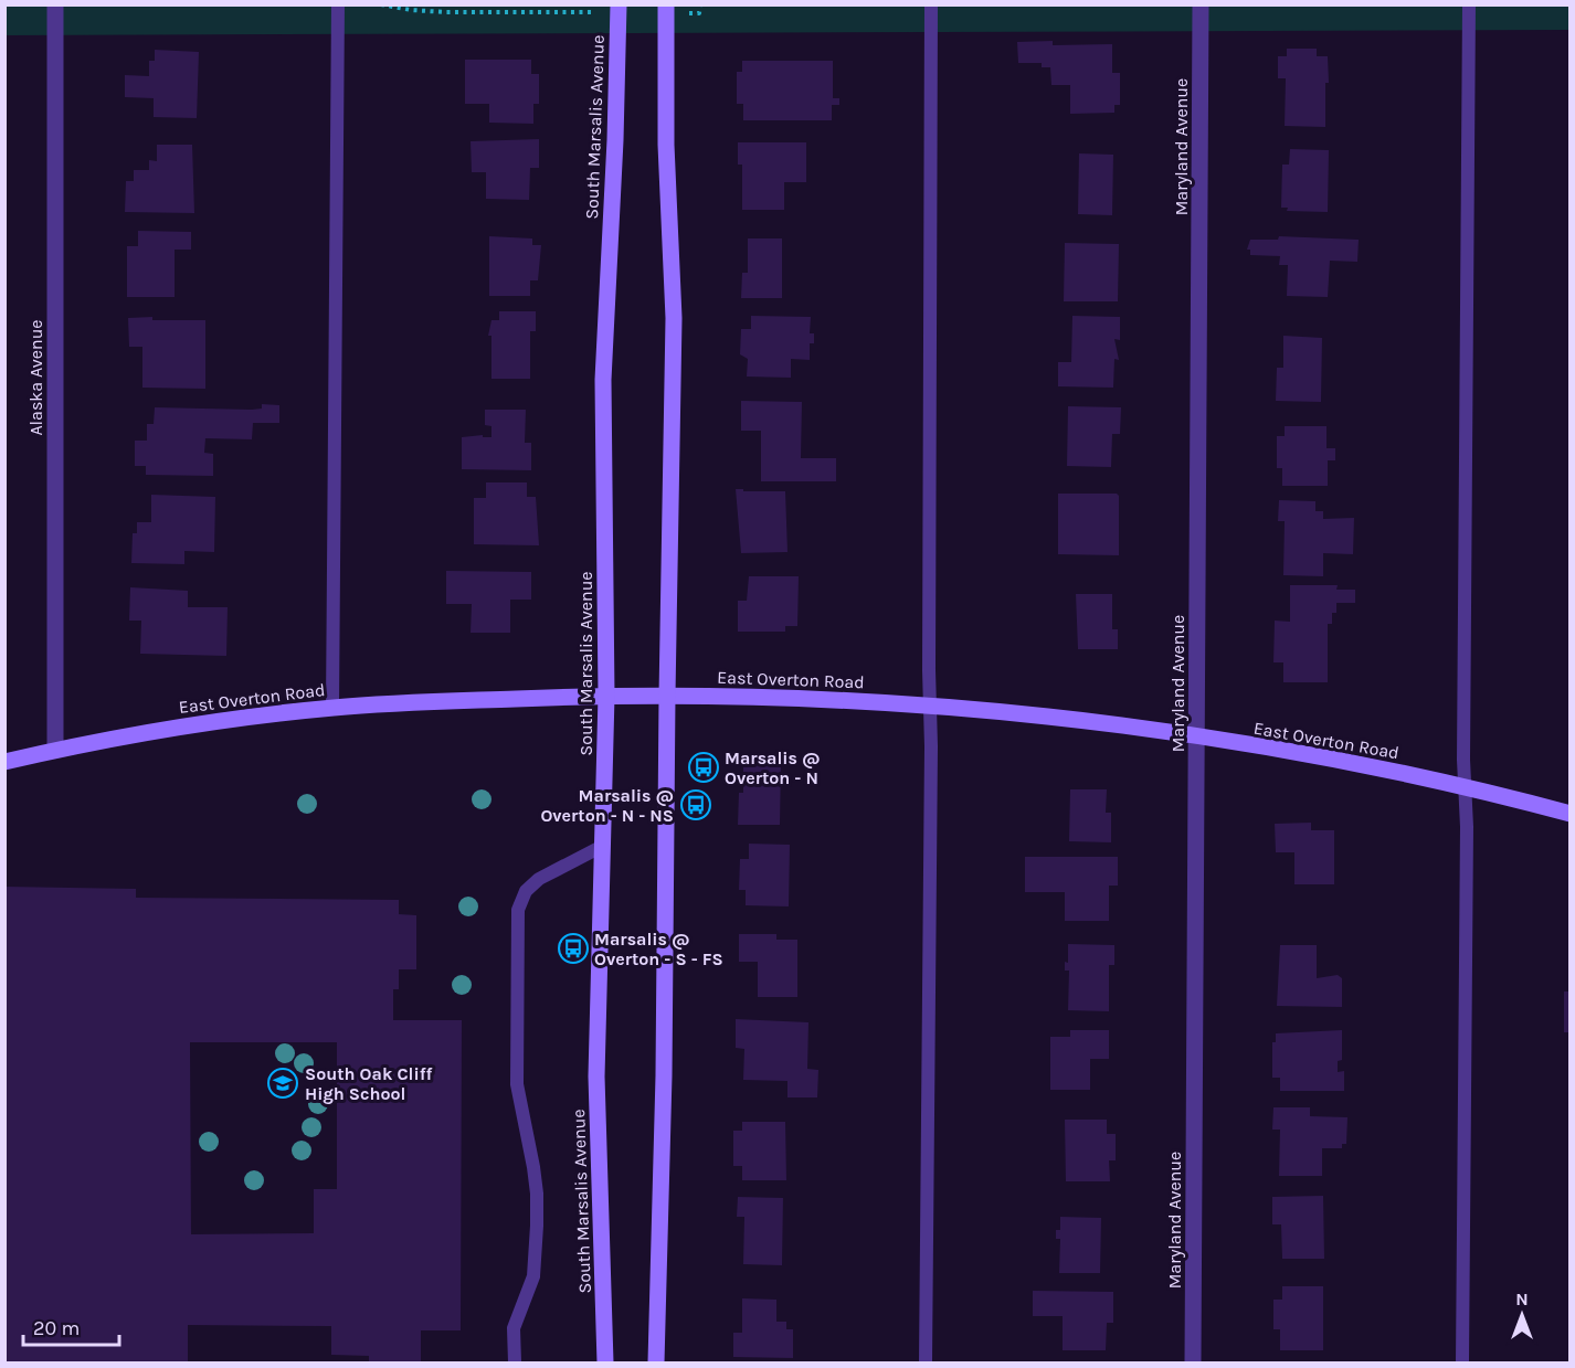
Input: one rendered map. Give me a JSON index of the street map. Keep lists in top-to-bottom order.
{
  "streets": {
    "main road": ["South Marsalis Avenue", "East Overton Road"],
    "street": ["Maryland Avenue", "Alaska Avenue"]
  },
  "crossings": [
    ["South Marsalis Avenue", "East Overton Road"],
    ["Maryland Avenue", "East Overton Road"],
    ["Alaska Avenue", "East Overton Road"]
  ],
  "places": {
    "bus stop": ["Marsalis @ Overton - N", "Marsalis @ Overton - N - NS", "Marsalis @ Overton - S - FS"],
    "school or university": ["South Oak Cliff High School"]
  },
  "scale_bar": "20 m",
  "north": "top"
}
